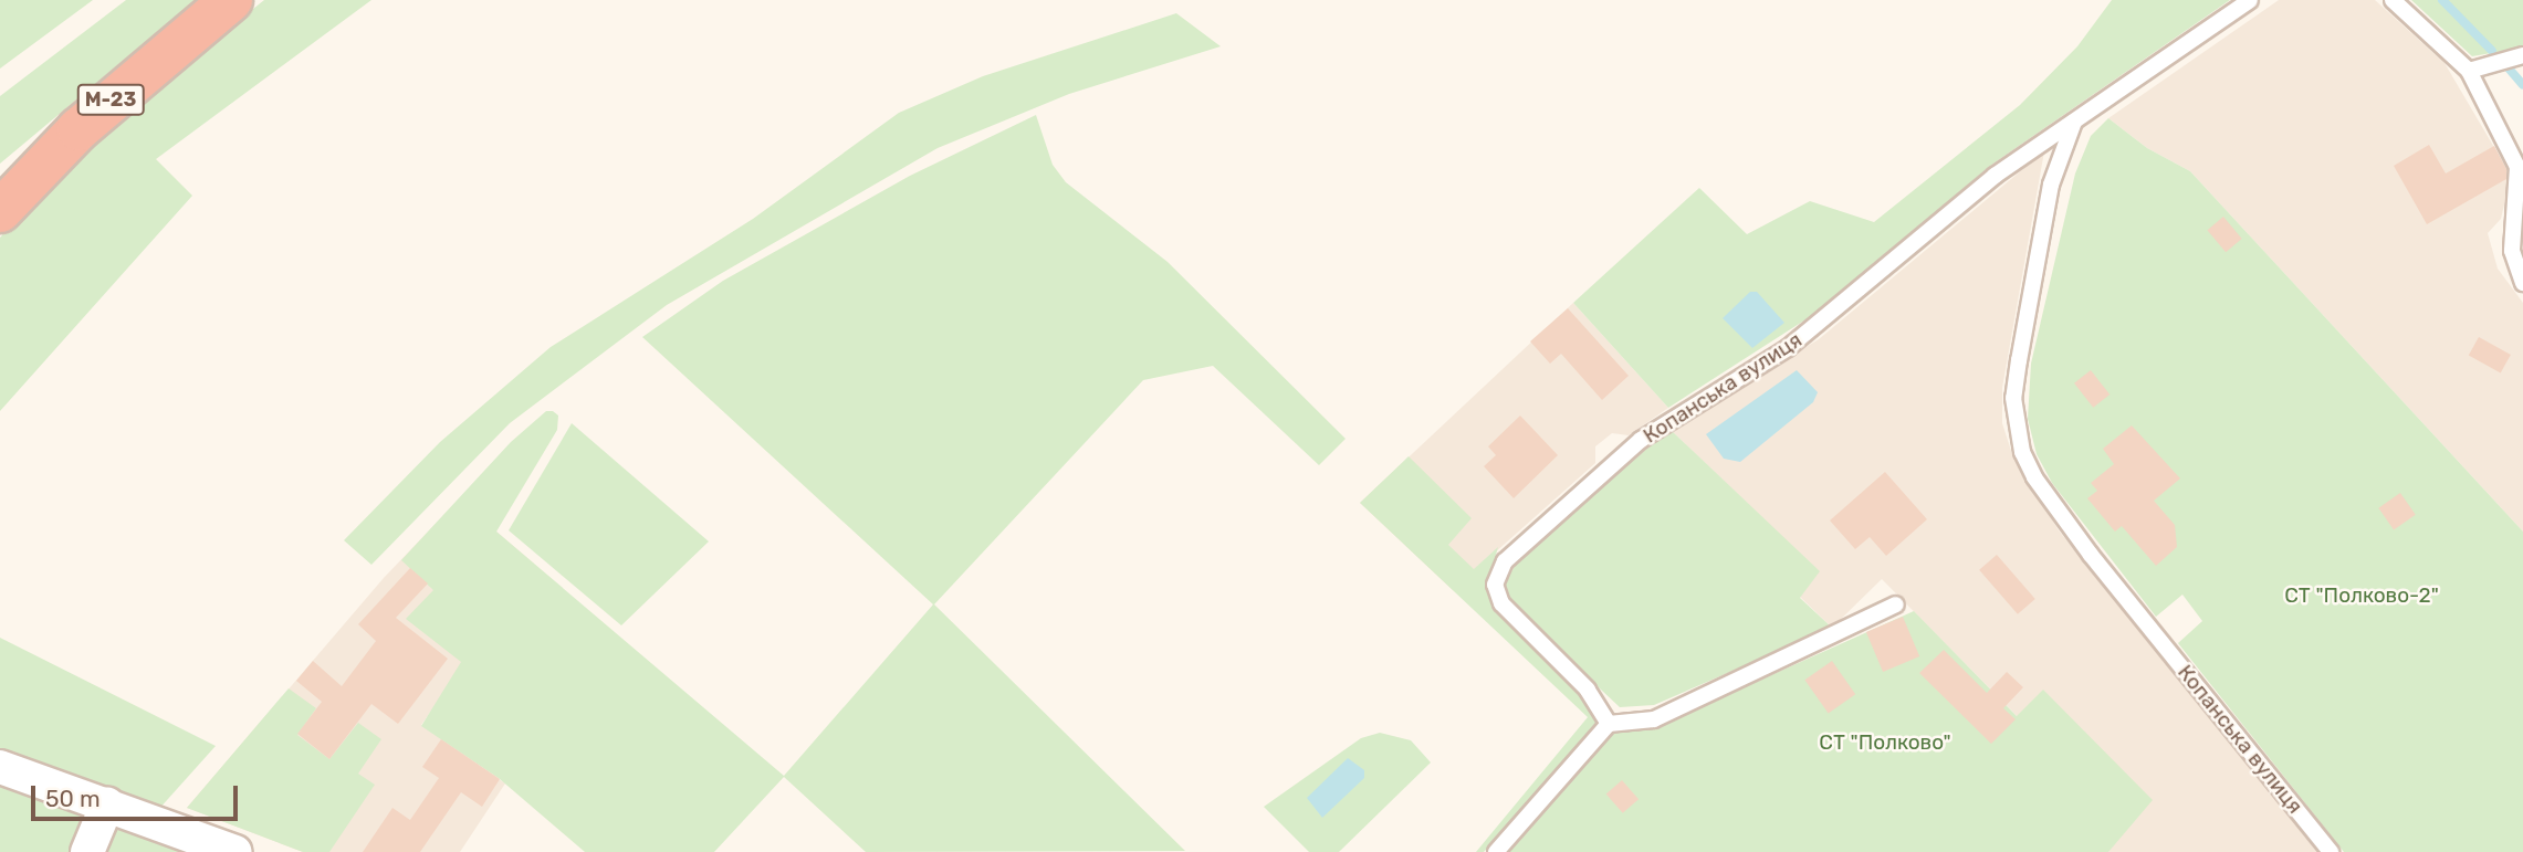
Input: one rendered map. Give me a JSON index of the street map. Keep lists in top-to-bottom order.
{
  "streets": {
    "highway": ["М-23"],
    "lane": ["Копанська вулиця"]
  },
  "parks": ["СТ \"Полково-2\"", "СТ \"Полково\""],
  "scale_bar": "50 m"
}
